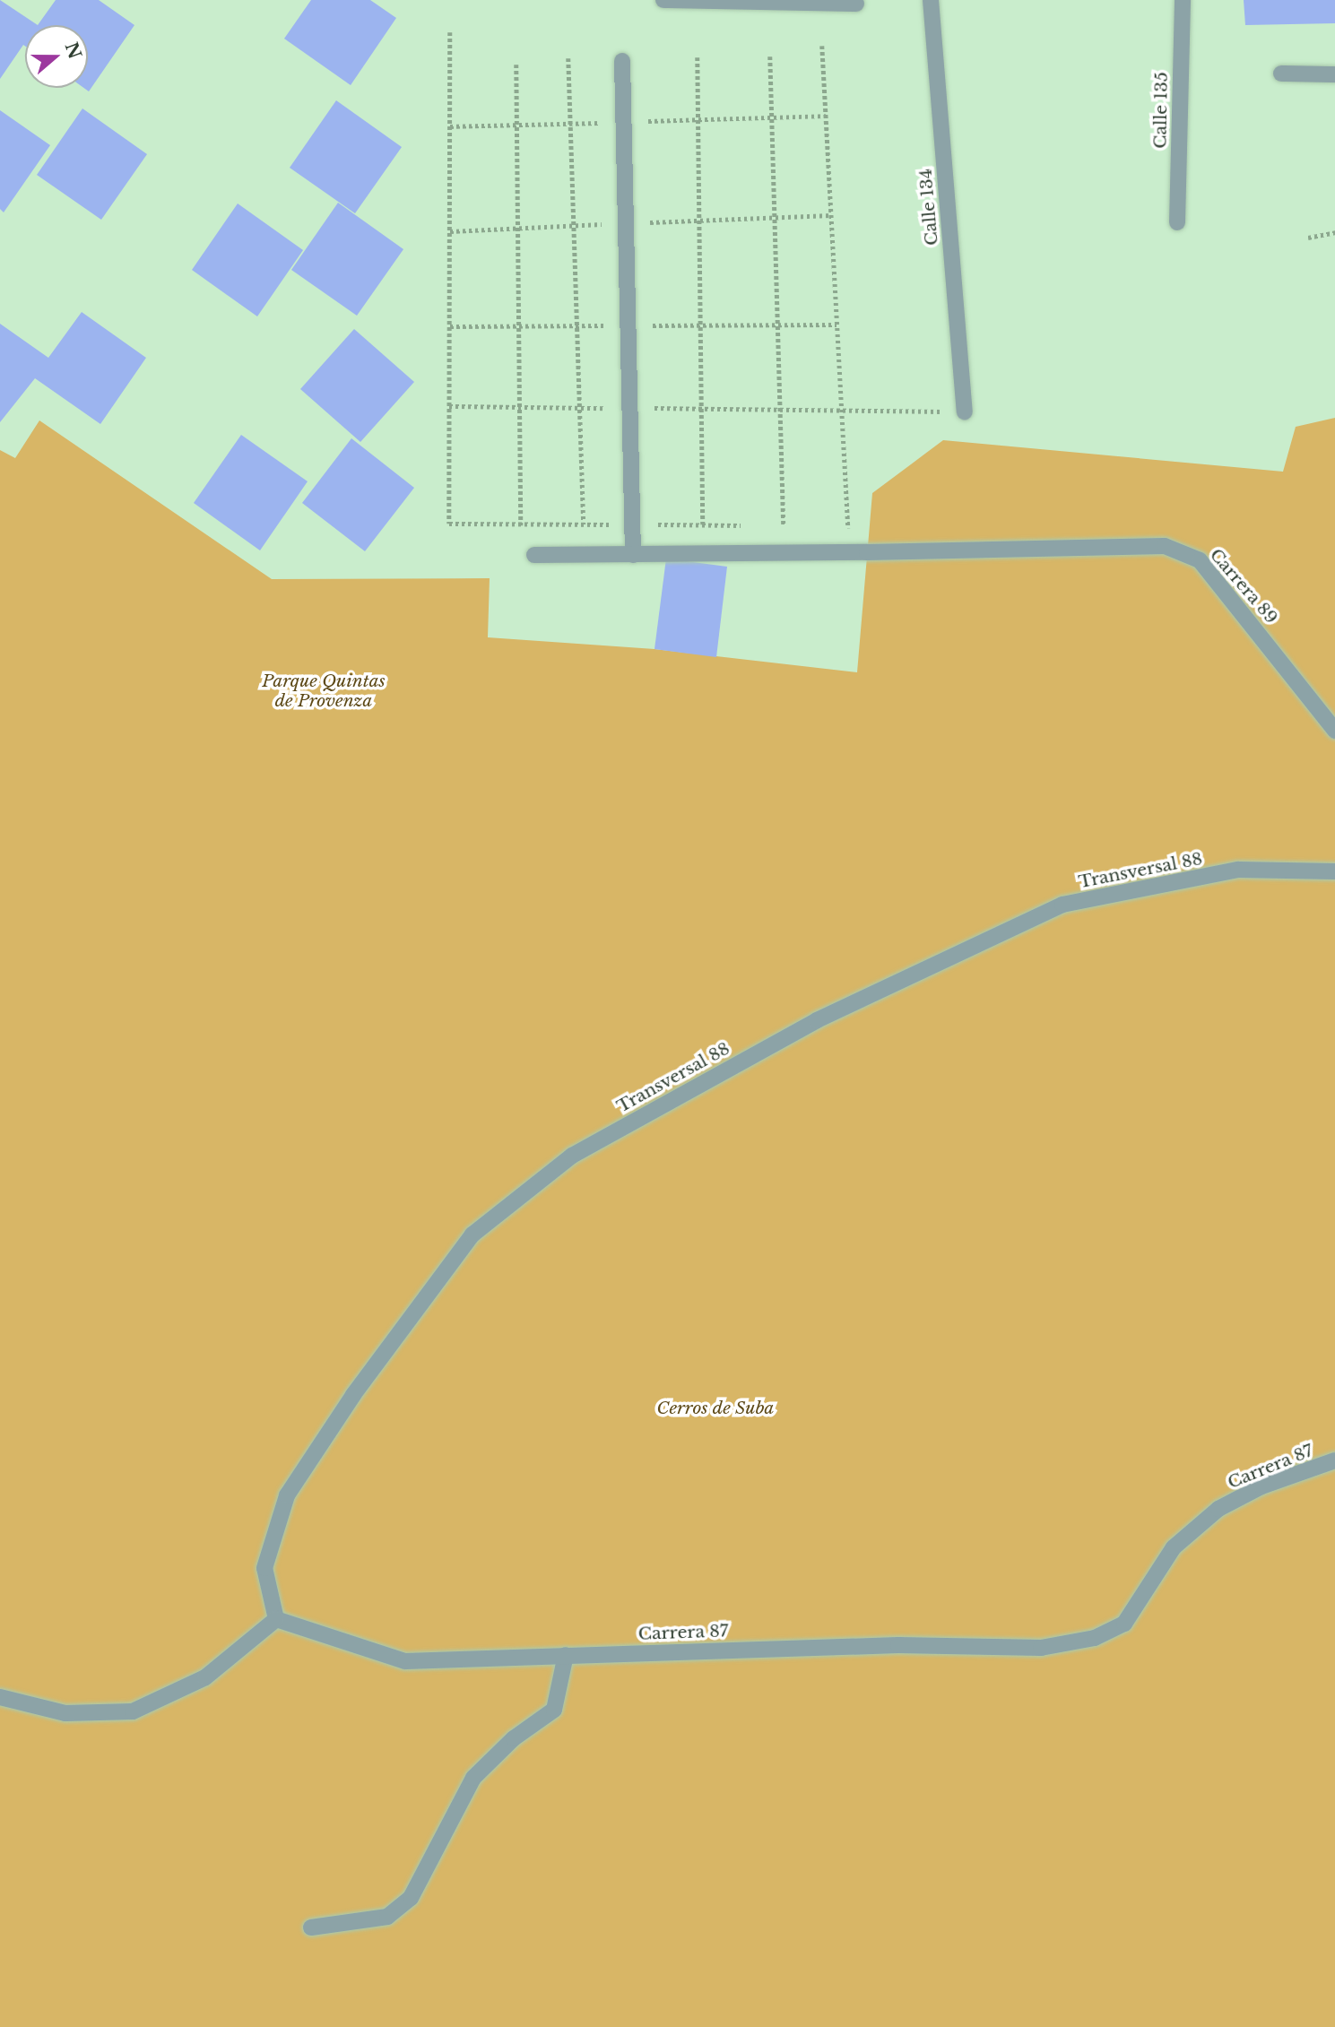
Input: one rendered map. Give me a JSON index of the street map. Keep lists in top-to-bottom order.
{
  "streets": {
    "street": [
      "Calle 135",
      "Calle 134",
      "Carrera 89",
      "Transversal 88",
      "Carrera 87"
    ]
  },
  "crossings": [
    ["Transversal 88", "Carrera 87"]
  ],
  "parks": ["Parque Quintas de Provenza", "Cerros de Suba"],
  "north": "right"
}
